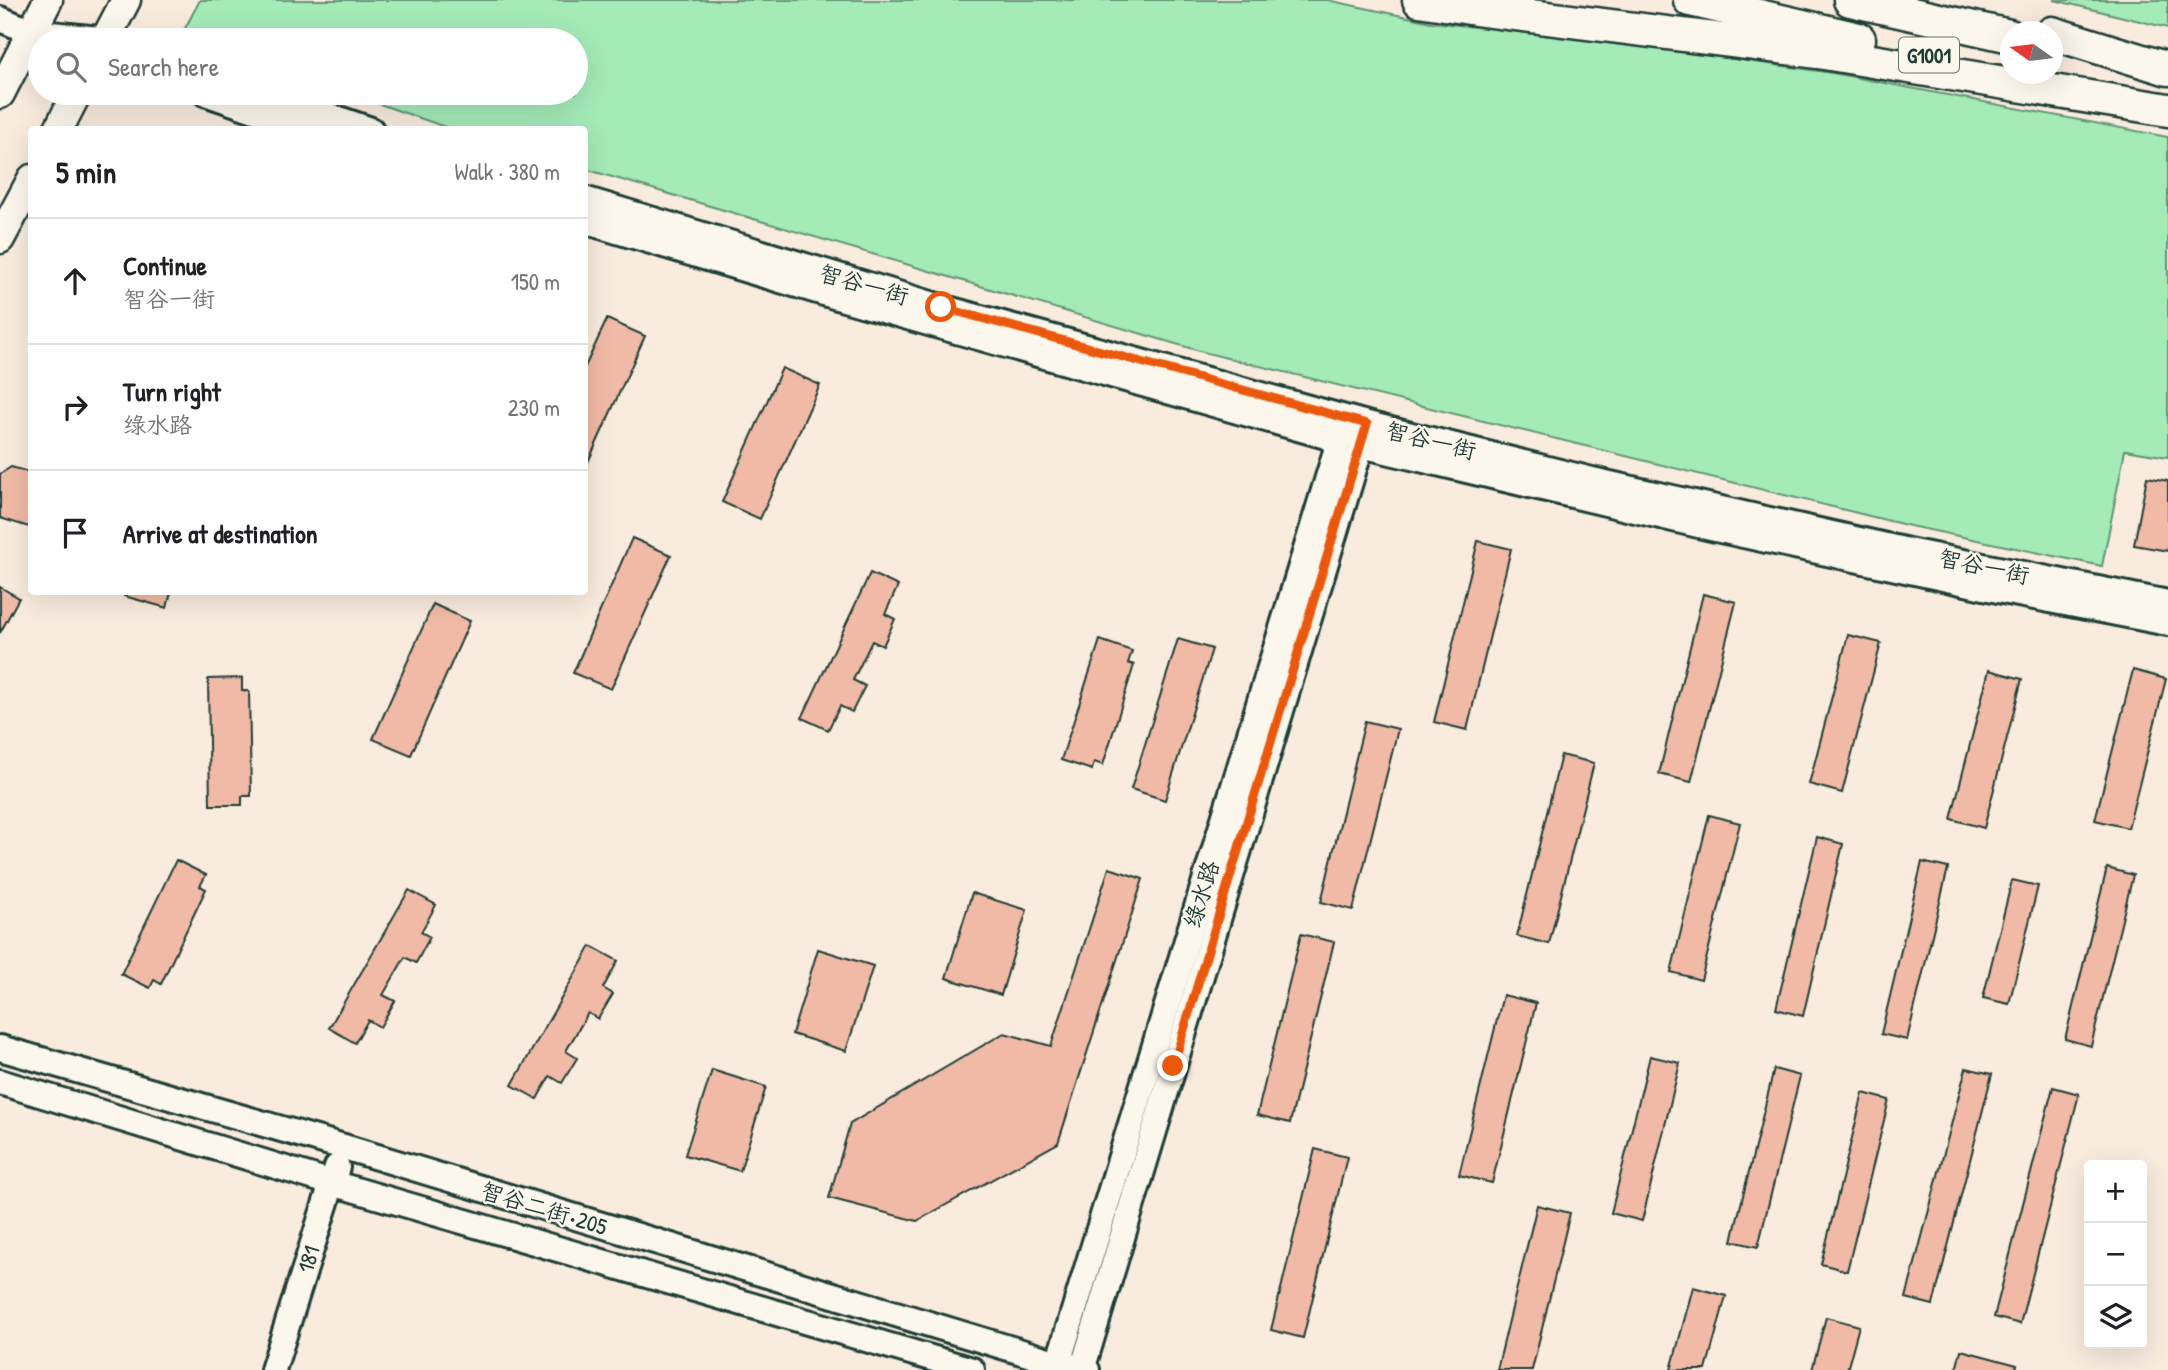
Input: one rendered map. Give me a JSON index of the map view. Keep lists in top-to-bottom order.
{
  "streets": {
    "highway": ["G1001"],
    "main road": [
      "智谷一街",
      "绿水路",
      "智谷二街•205",
      "181"
    ]
  },
  "crossings": [
    ["智谷一街", "绿水路"],
    ["绿水路", "智谷二街•205"],
    ["智谷二街•205", "181"]
  ],
  "north": "left",
  "page": {
    "search": "Search here",
    "heading": ["5 min", "Walk · 380 m"],
    "list": [
      ["Continue", "智谷一街", "150 m"],
      ["Turn right", "绿水路", "230 m"],
      "Arrive at destination"
    ],
    "map_buttons": ["+", "−"]
  }
}
